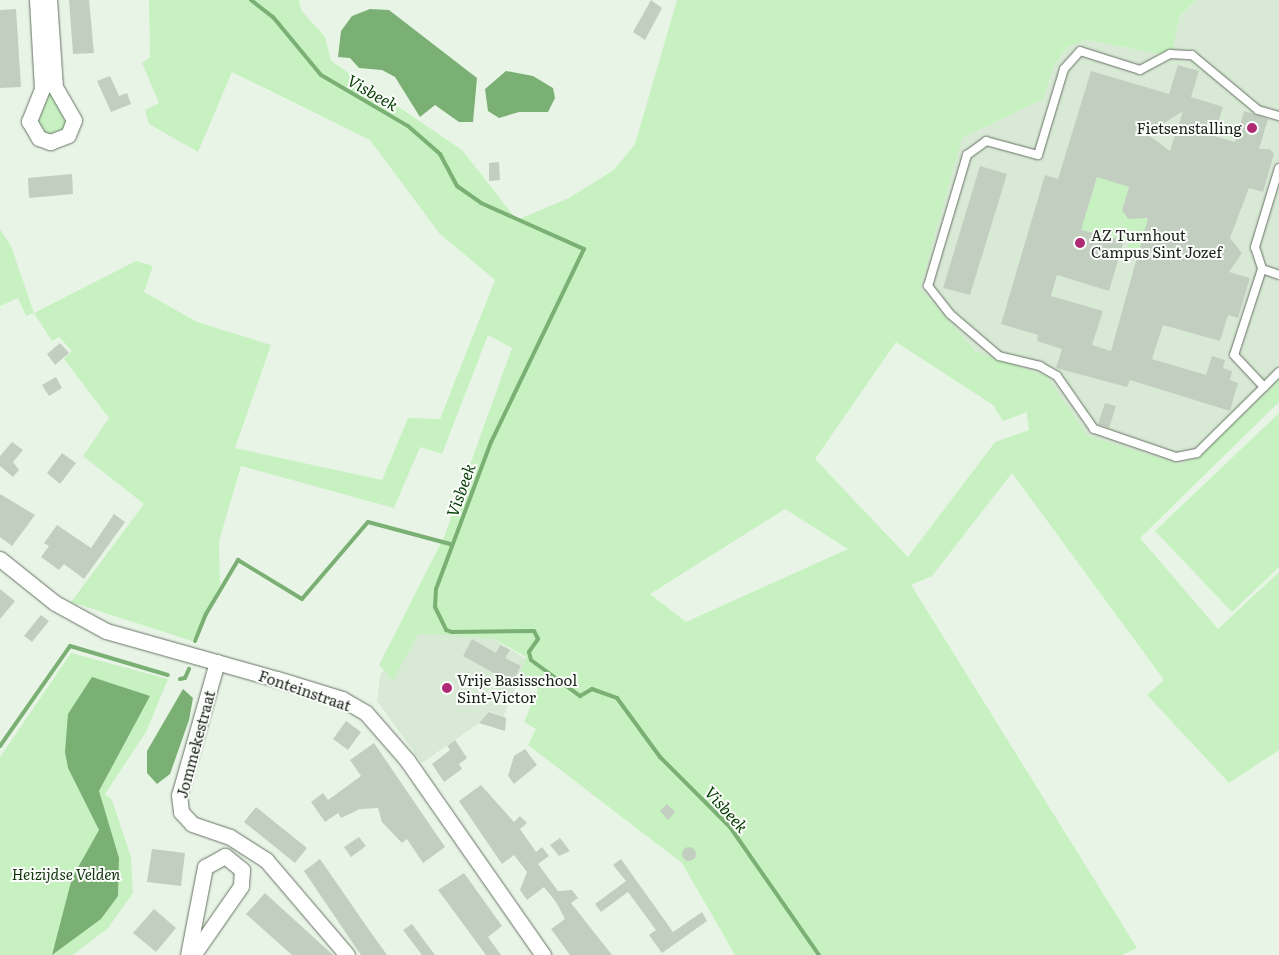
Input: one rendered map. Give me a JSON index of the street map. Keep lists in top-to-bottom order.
{
  "streets": {
    "street": ["Fonteinstraat", "Jommekestraat"]
  },
  "crossings": [
    ["Fonteinstraat", "Jommekestraat"]
  ],
  "water": ["Visbeek"],
  "parks": ["Heizijdse Velden"],
  "places": ["Fietsenstalling", "AZ Turnhout Campus Sint Jozef", "Vrije Basisschool Sint-Victor"]
}
